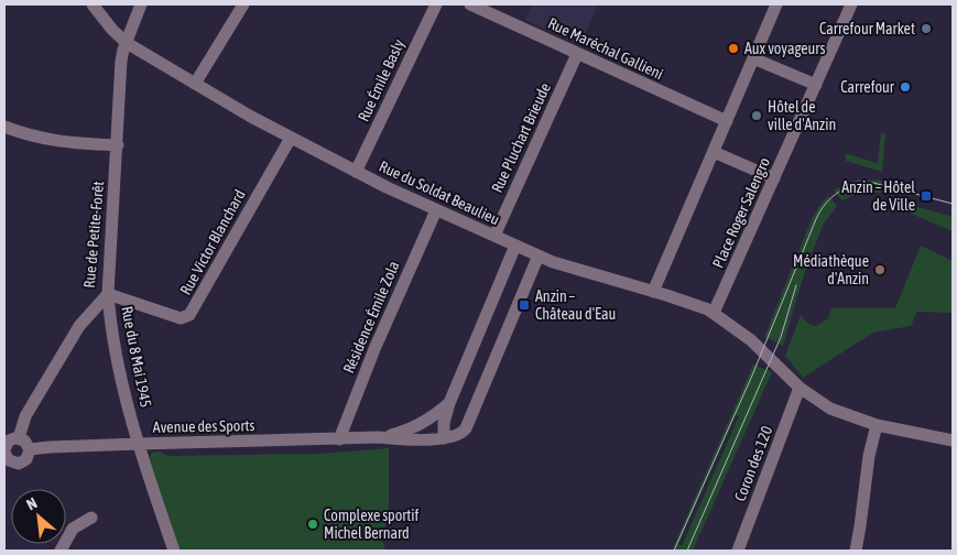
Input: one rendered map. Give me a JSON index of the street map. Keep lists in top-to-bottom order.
{
  "streets": {
    "street": [
      "Rue Maréchal Gallieni",
      "Rue Émile Basly",
      "Rue Pluchart Brieude",
      "Rue du Soldat Beaulieu",
      "Place Roger Salengro",
      "Rue de Petite-Forêt",
      "Rue Victor Blanchard",
      "Résidence Émile Zola",
      "Rue du 8 Mai 1945",
      "Avenue des Sports",
      "Coron des 120"
    ]
  },
  "crossings": [
    ["Rue Maréchal Gallieni", "Rue Pluchart Brieude"],
    ["Rue Émile Basly", "Rue du Soldat Beaulieu"],
    ["Rue Pluchart Brieude", "Rue du Soldat Beaulieu"],
    ["Rue du Soldat Beaulieu", "Place Roger Salengro"],
    ["Rue du Soldat Beaulieu", "Rue de Petite-Forêt"],
    ["Rue du Soldat Beaulieu", "Rue Victor Blanchard"],
    ["Rue du Soldat Beaulieu", "Résidence Émile Zola"],
    ["Rue du Soldat Beaulieu", "Avenue des Sports"],
    ["Rue du Soldat Beaulieu", "Coron des 120"],
    ["Rue de Petite-Forêt", "Rue Victor Blanchard"],
    ["Rue de Petite-Forêt", "Rue du 8 Mai 1945"],
    ["Rue de Petite-Forêt", "Avenue des Sports"],
    ["Rue Victor Blanchard", "Rue du 8 Mai 1945"],
    ["Résidence Émile Zola", "Avenue des Sports"],
    ["Rue du 8 Mai 1945", "Avenue des Sports"]
  ],
  "places": {
    "other": [
      "Carrefour Market",
      "Aux voyageurs",
      "Carrefour",
      "Hôtel de ville d'Anzin",
      "Médiathèque d'Anzin",
      "Complexe sportif Michel Bernard"
    ],
    "transit": ["Anzin – Hôtel de Ville", "Anzin – Château d'Eau"]
  },
  "north": "top left"
}
